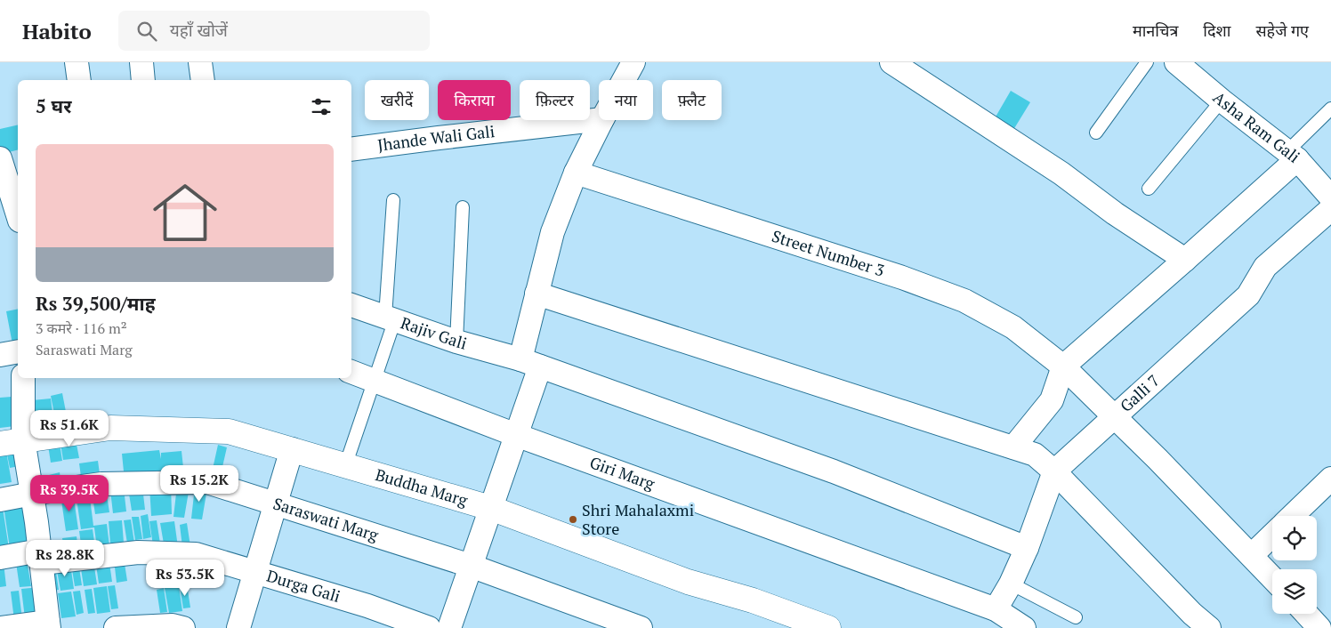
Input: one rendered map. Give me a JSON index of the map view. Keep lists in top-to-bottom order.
{
  "streets": {
    "street": [
      "Asha Ram Gali",
      "Jhande Wali Gali",
      "Street Number 3",
      "Rajiv Gali",
      "Galli 7",
      "Giri Marg",
      "Buddha Marg",
      "Saraswati Marg",
      "Durga Gali"
    ]
  },
  "crossings": [
    ["Street Number 3", "Galli 7"],
    ["Rajiv Gali", "Galli 7"],
    ["Galli 7", "Giri Marg"]
  ],
  "places": ["Shri Mahalaxmi Store"],
  "page": {
    "header": "Habito",
    "search": "यहाँ खोजें",
    "nav": ["मानचित्र", "दिशा", "सहेजे गए"],
    "chip": [
      "खरीदें",
      "किराया",
      "फ़िल्टर",
      "नया",
      "फ़्लैट"
    ],
    "heading": "5 घर",
    "list": [
      {
        "name": "Rs 39,500/माह",
        "note": "3 कमरे · 116 m² · Saraswati Marg"
      }
    ],
    "price": [
      "Rs 51.6K",
      "Rs 15.2K",
      "Rs 39.5K",
      "Rs 28.8K",
      "Rs 53.5K"
    ]
  }
}
